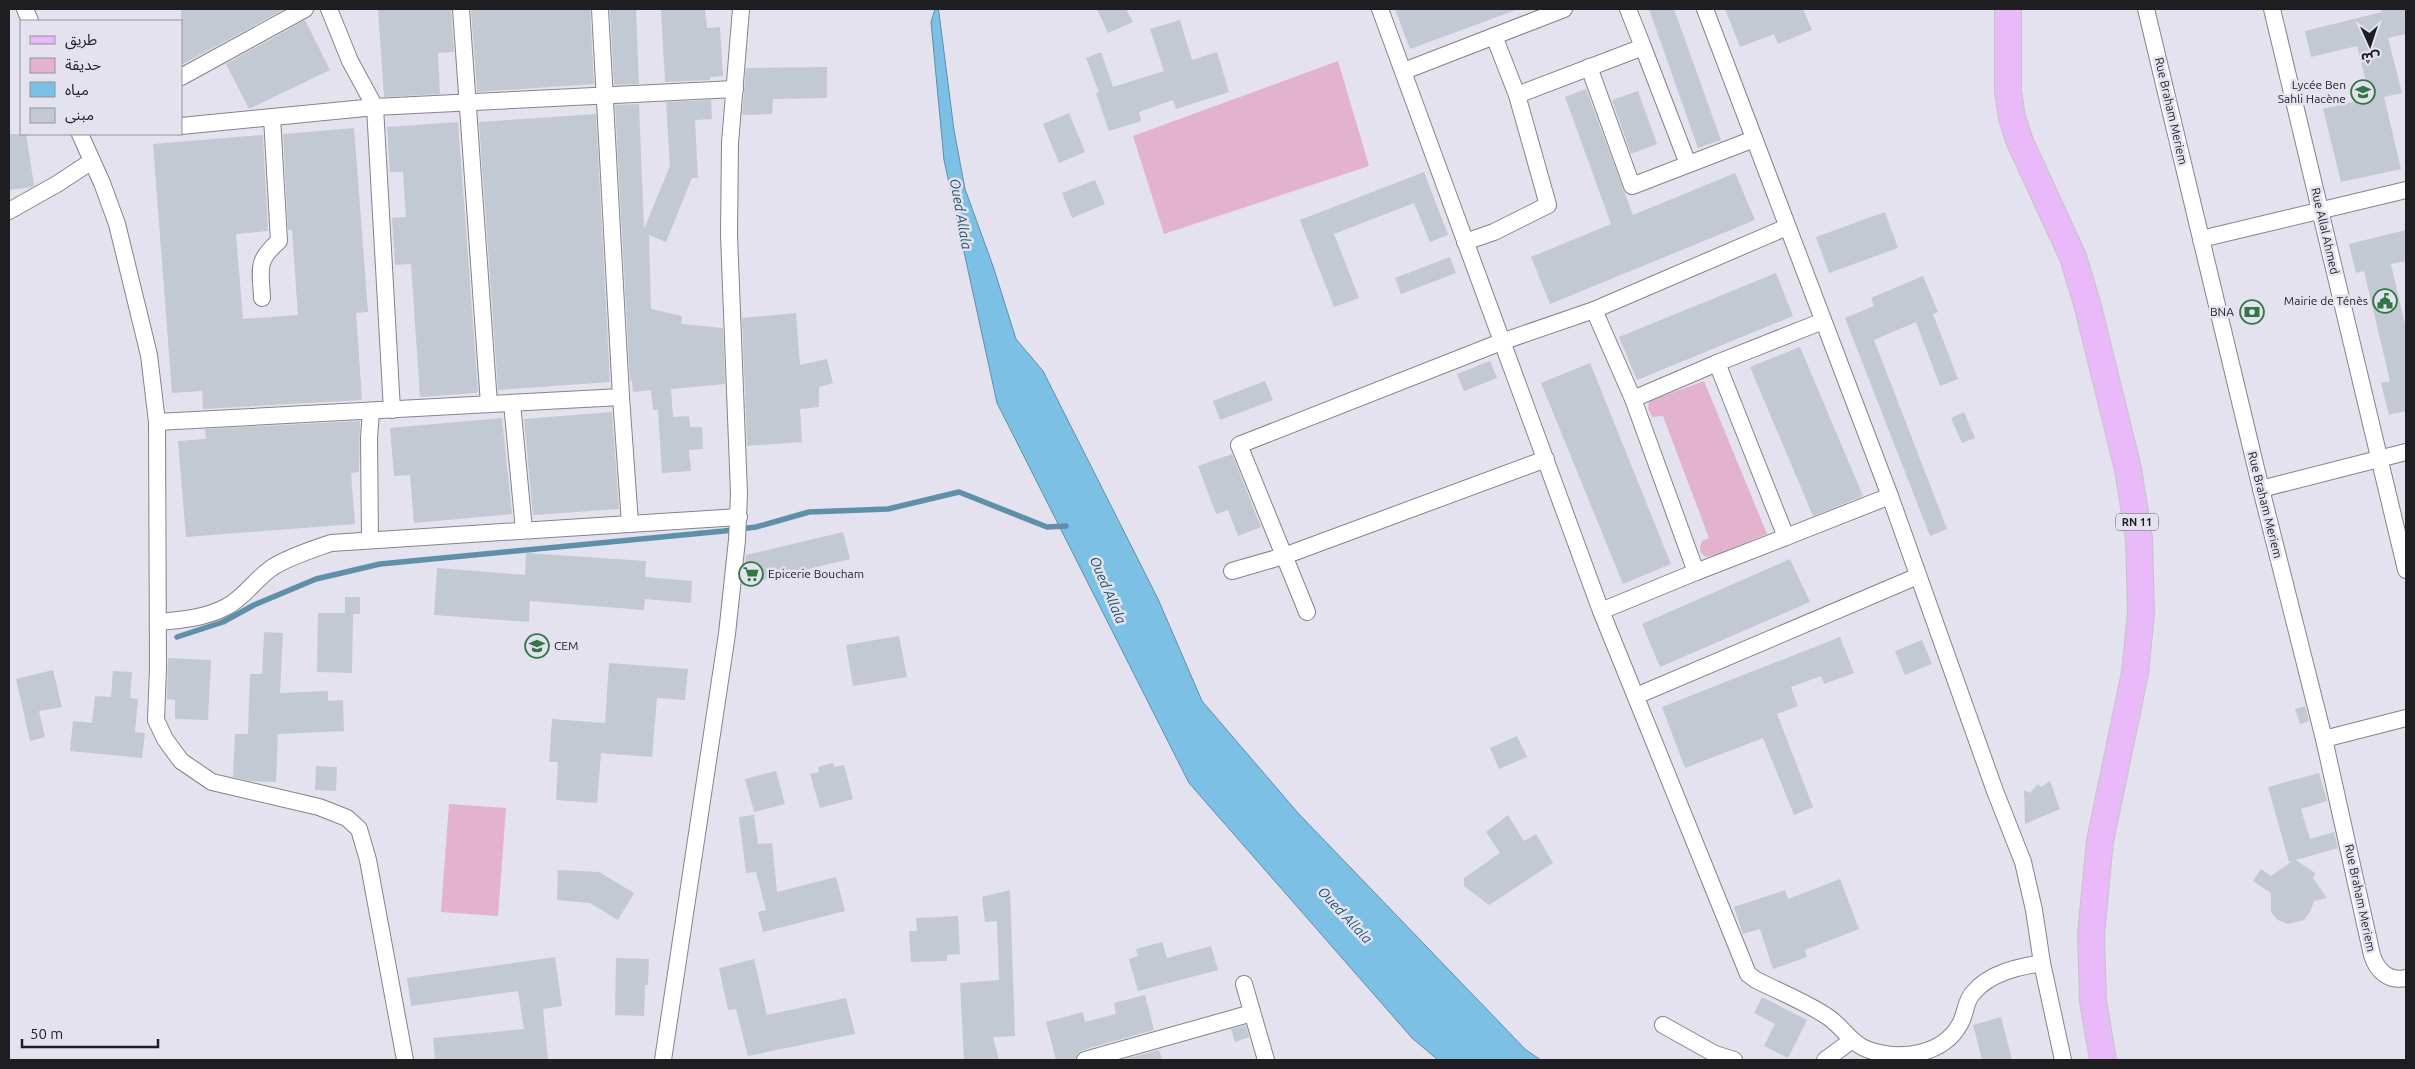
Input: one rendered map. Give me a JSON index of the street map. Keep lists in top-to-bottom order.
{
  "streets": {
    "main road": ["RN 11"],
    "street": ["Rue Braham Meriem", "Rue Allal Ahmed"]
  },
  "water": ["Oued Allala"],
  "places": {
    "school or university": ["Lycée Ben Sahli Hacène", "CEM"],
    "public building": ["Mairie de Ténès"],
    "bank": ["BNA"],
    "supermarket": ["Epicerie Boucham"]
  },
  "legend": [
    "طريق",
    "حديقة",
    "مياه",
    "مبنى"
  ],
  "scale_bar": "50 m",
  "north": "bottom"
}
